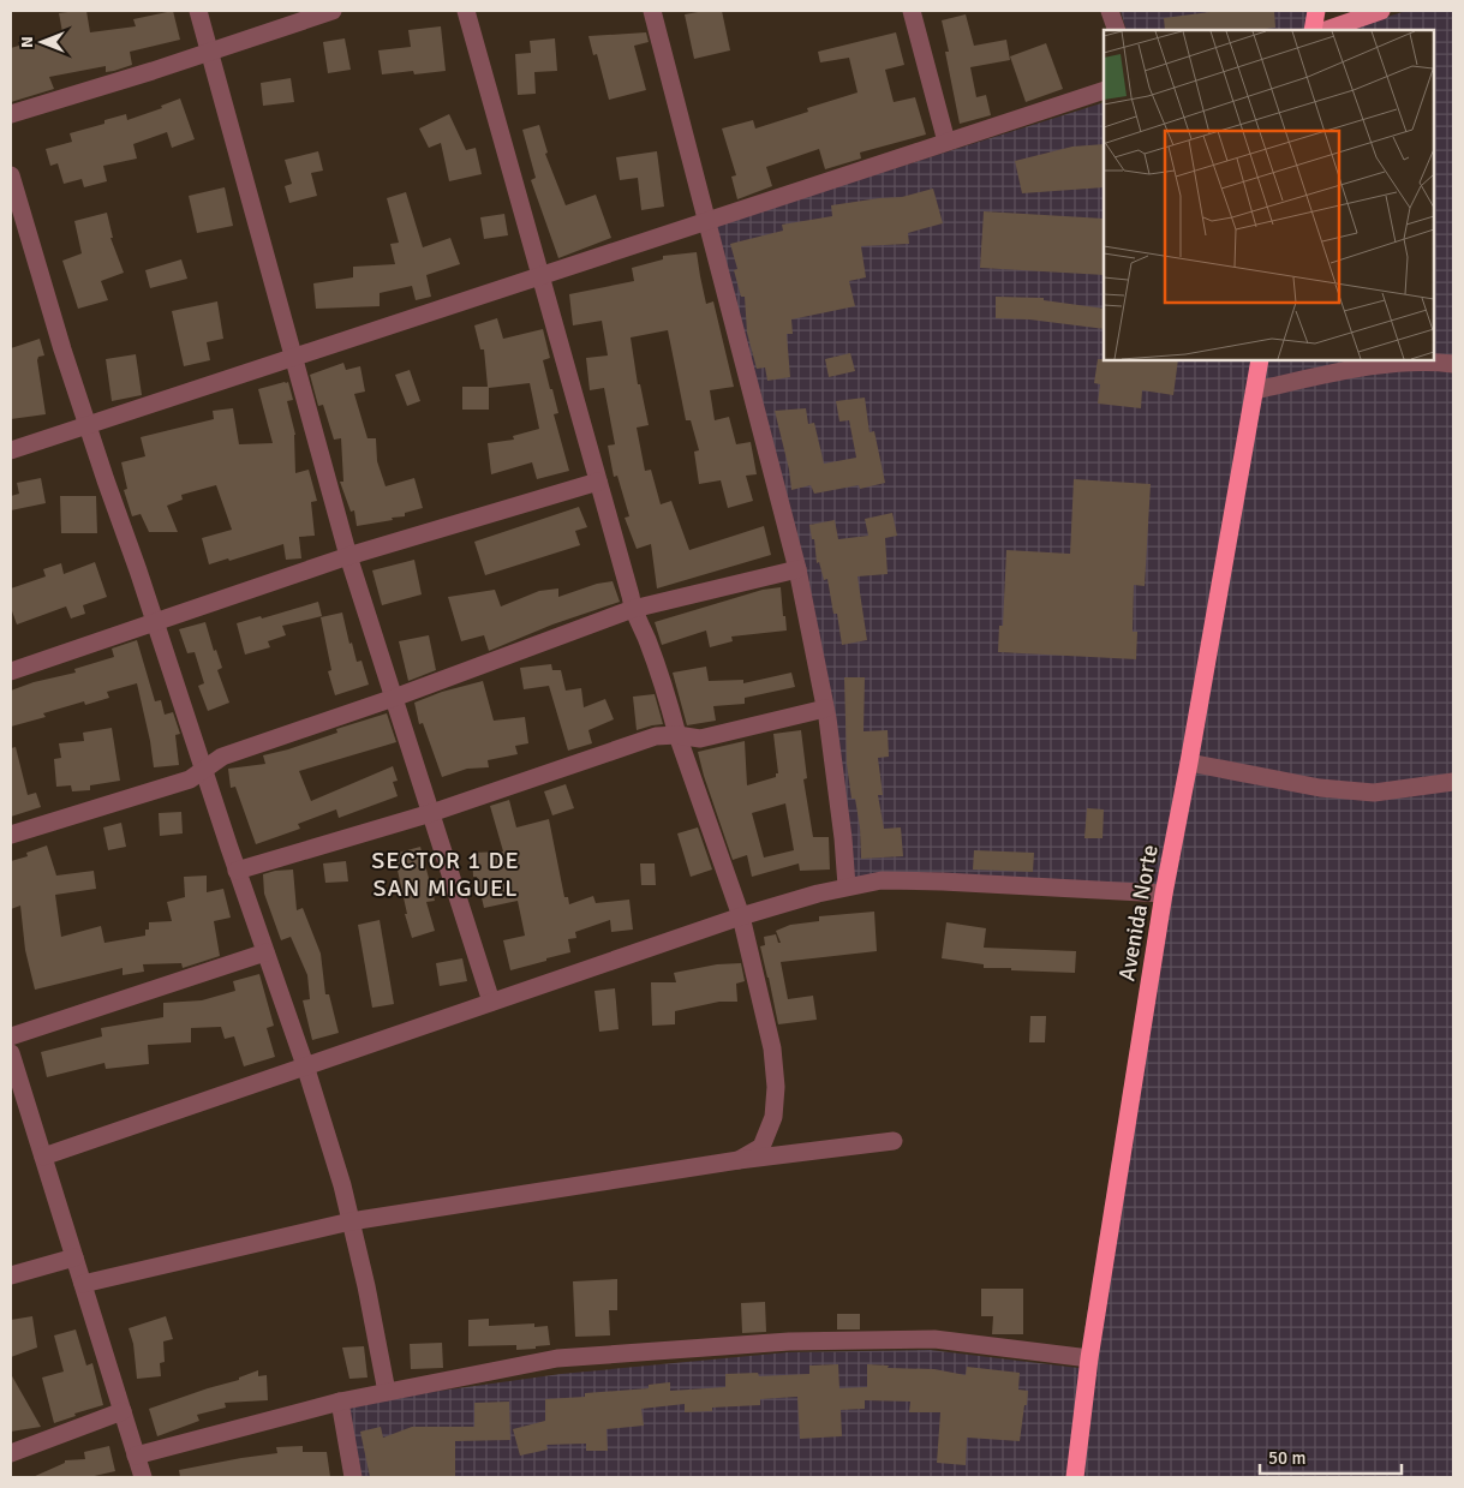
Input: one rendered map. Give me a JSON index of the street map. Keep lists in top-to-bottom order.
{
  "streets": {
    "highway": ["Avenida Norte"]
  },
  "districts": ["SECTOR 1 DE SAN MIGUEL"],
  "scale_bar": "50 m",
  "north": "left"
}
